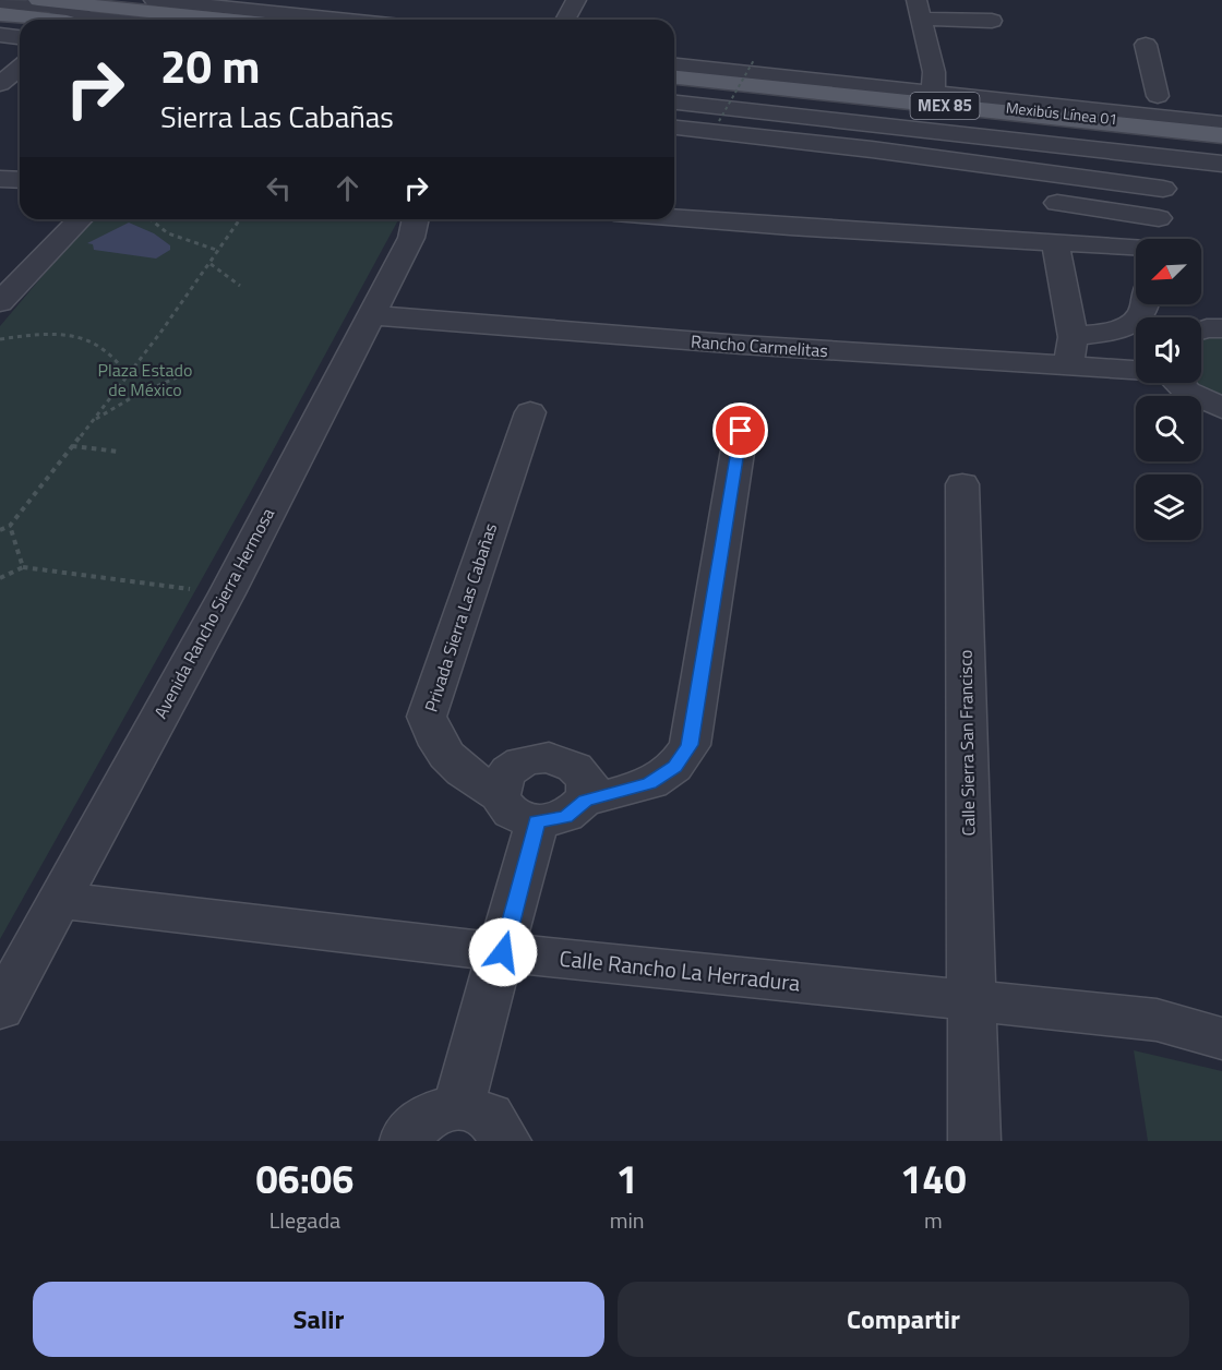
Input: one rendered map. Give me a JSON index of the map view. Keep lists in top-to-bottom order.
{
  "streets": {
    "main road": ["MEX 85"],
    "street": [
      "Mexibús Línea 01",
      "Rancho Carmelitas",
      "Avenida Rancho Sierra Hermosa",
      "Privada Sierra Las Cabañas",
      "Calle Sierra San Francisco",
      "Calle Rancho La Herradura"
    ]
  },
  "crossings": [
    ["MEX 85", "Mexibús Línea 01"],
    ["Rancho Carmelitas", "Avenida Rancho Sierra Hermosa"],
    ["Avenida Rancho Sierra Hermosa", "Calle Rancho La Herradura"],
    ["Calle Sierra San Francisco", "Calle Rancho La Herradura"]
  ],
  "parks": ["Plaza Estado de México"],
  "north": "bottom left",
  "page": {
    "turn": ["20 m", "Sierra Las Cabañas"],
    "eta": [
      "06:06",
      "Llegada",
      "1",
      "min",
      "140",
      "m"
    ],
    "buttons": ["Salir", "Compartir"]
  }
}
